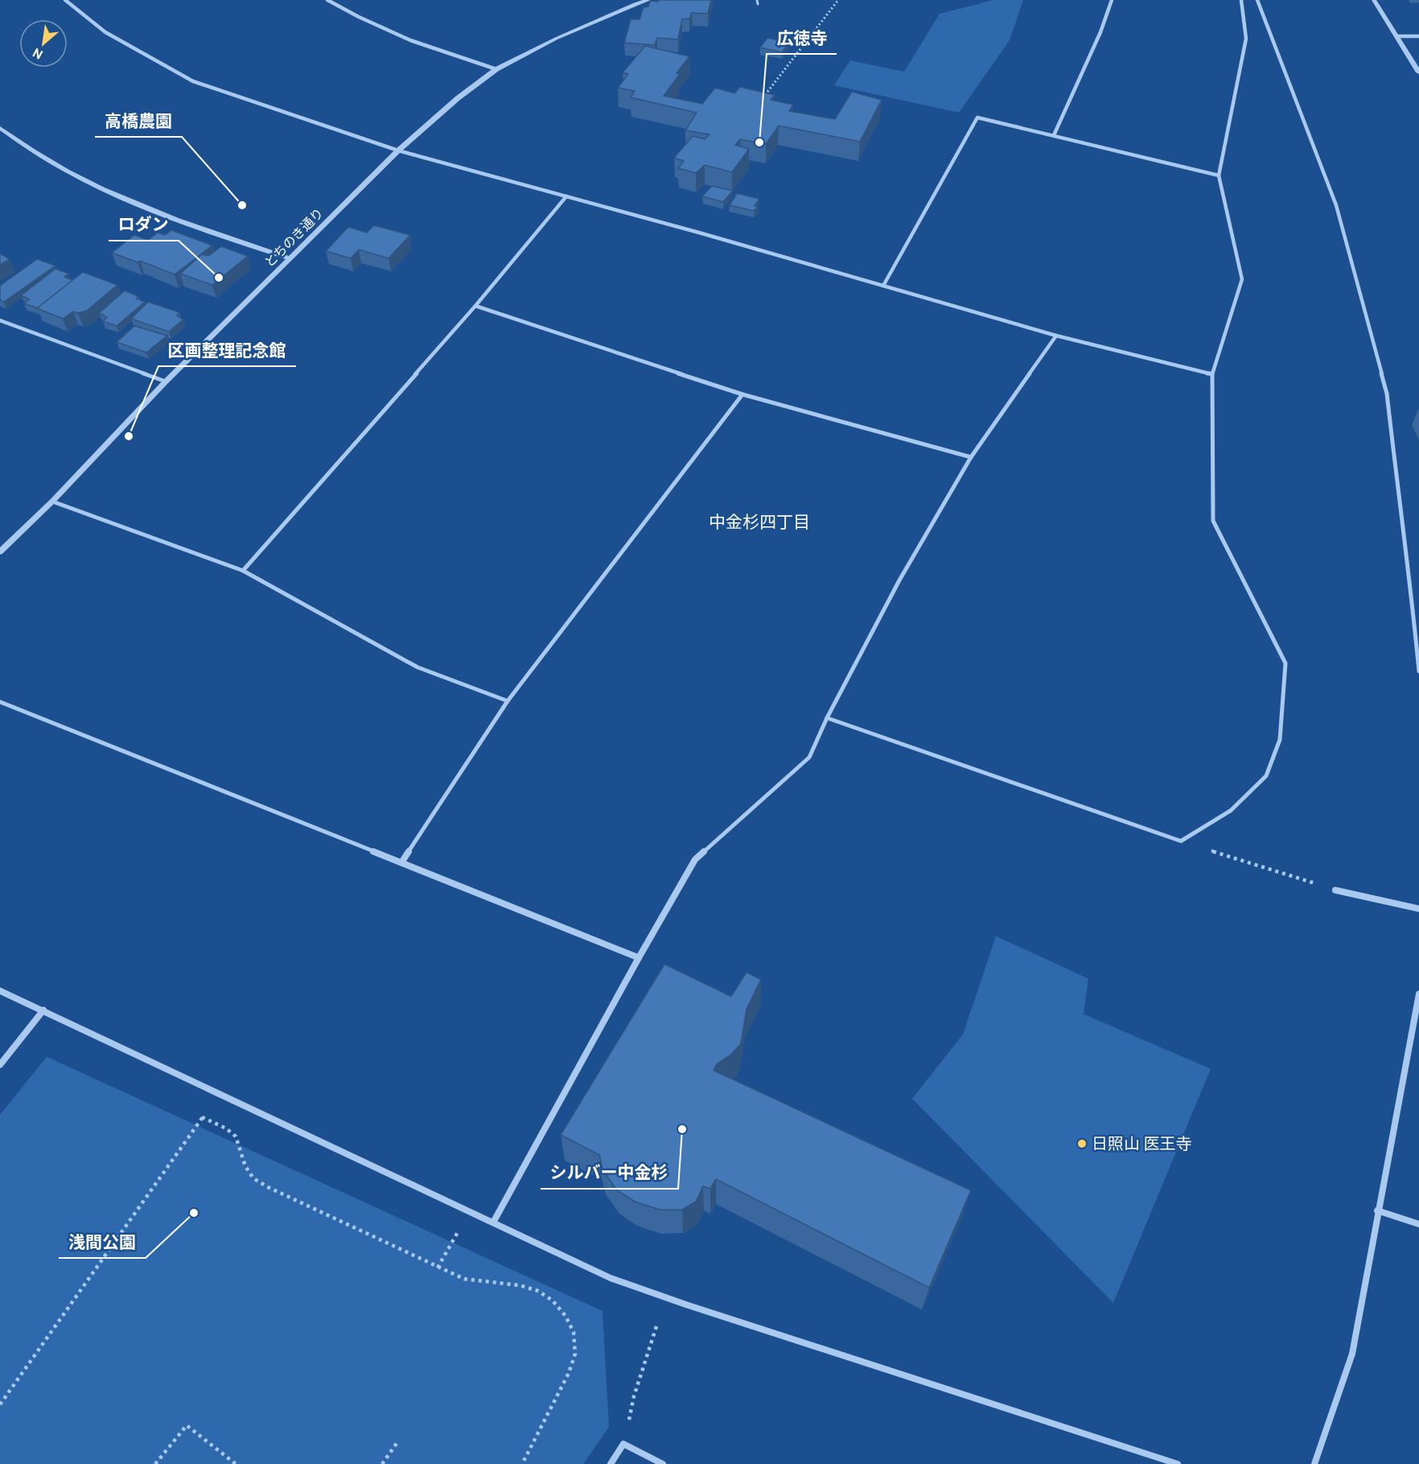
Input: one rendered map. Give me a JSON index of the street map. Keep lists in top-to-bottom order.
{
  "streets": {
    "street": ["とちのき通り"]
  },
  "districts": ["中金杉四丁目"],
  "places": [
    "広徳寺",
    "高橋農園",
    "ロダン",
    "区画整理記念館",
    "シルバー中金杉",
    "日照山 医王寺",
    "浅間公園"
  ],
  "north": "bottom left"
}
